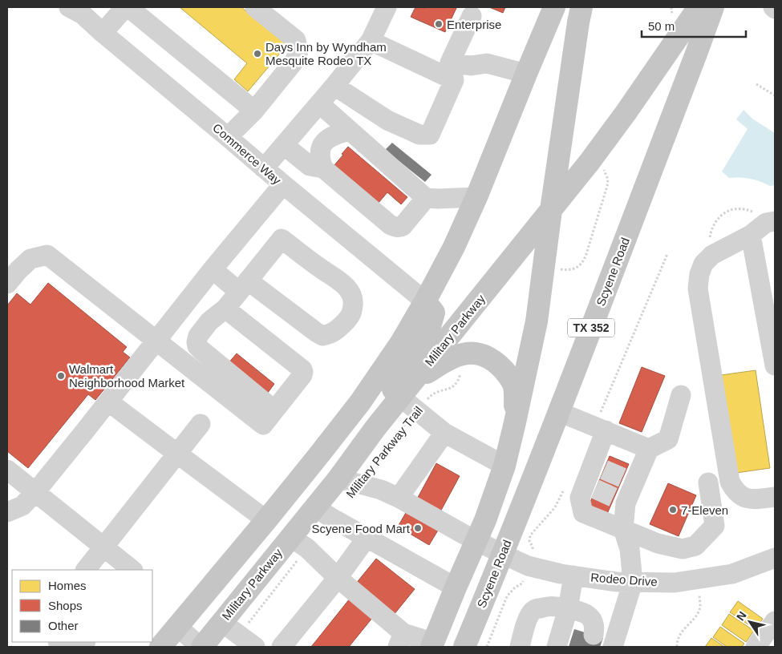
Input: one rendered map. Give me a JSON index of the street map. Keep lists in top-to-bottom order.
{
  "streets": {
    "main road": ["Scyene Road", "TX 352", "Military Parkway"],
    "street": ["Commerce Way", "Rodeo Drive"],
    "path": ["Military Parkway Trail"]
  },
  "crossings": [
    ["Scyene Road", "Rodeo Drive"],
    ["Military Parkway", "Military Parkway Trail"],
    ["Military Parkway", "Rodeo Drive"],
    ["Military Parkway Trail", "Rodeo Drive"]
  ],
  "places": [
    "Enterprise",
    "Days Inn by Wyndham Mesquite Rodeo TX",
    "Walmart Neighborhood Market",
    "7-Eleven",
    "Scyene Food Mart"
  ],
  "legend": ["Homes", "Shops", "Other"],
  "scale_bar": "50 m",
  "north": "top left"
}
